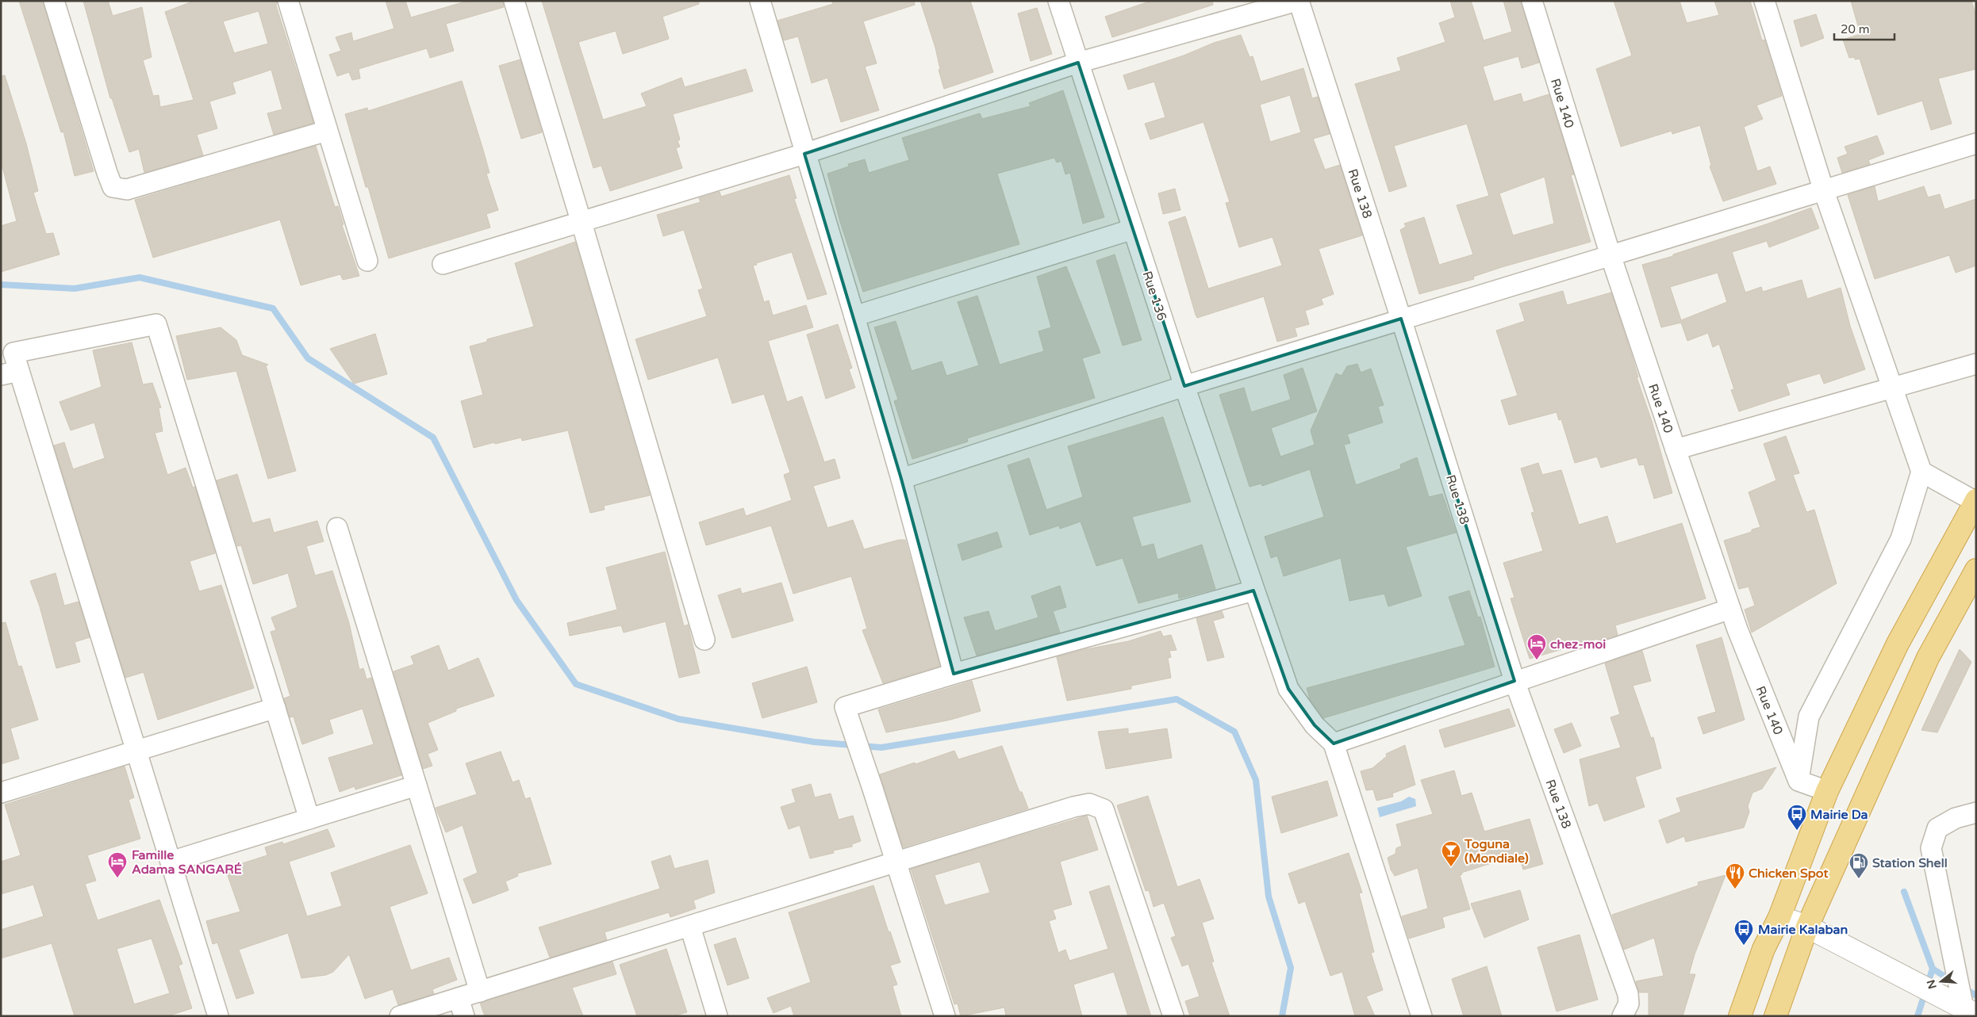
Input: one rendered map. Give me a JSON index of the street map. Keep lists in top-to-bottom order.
{
  "streets": {
    "street": ["Rue 140", "Rue 138", "Rue 136"]
  },
  "places": {
    "hotel": ["chez-moi", "Famille Adama SANGARÉ"],
    "bus stop": ["Mairie Da", "Mairie Kalaban"],
    "bar": ["Toguna (Mondiale)"],
    "fuel station": ["Station Shell"],
    "restaurant": ["Chicken Spot"]
  },
  "scale_bar": "20 m",
  "north": "left"
}
